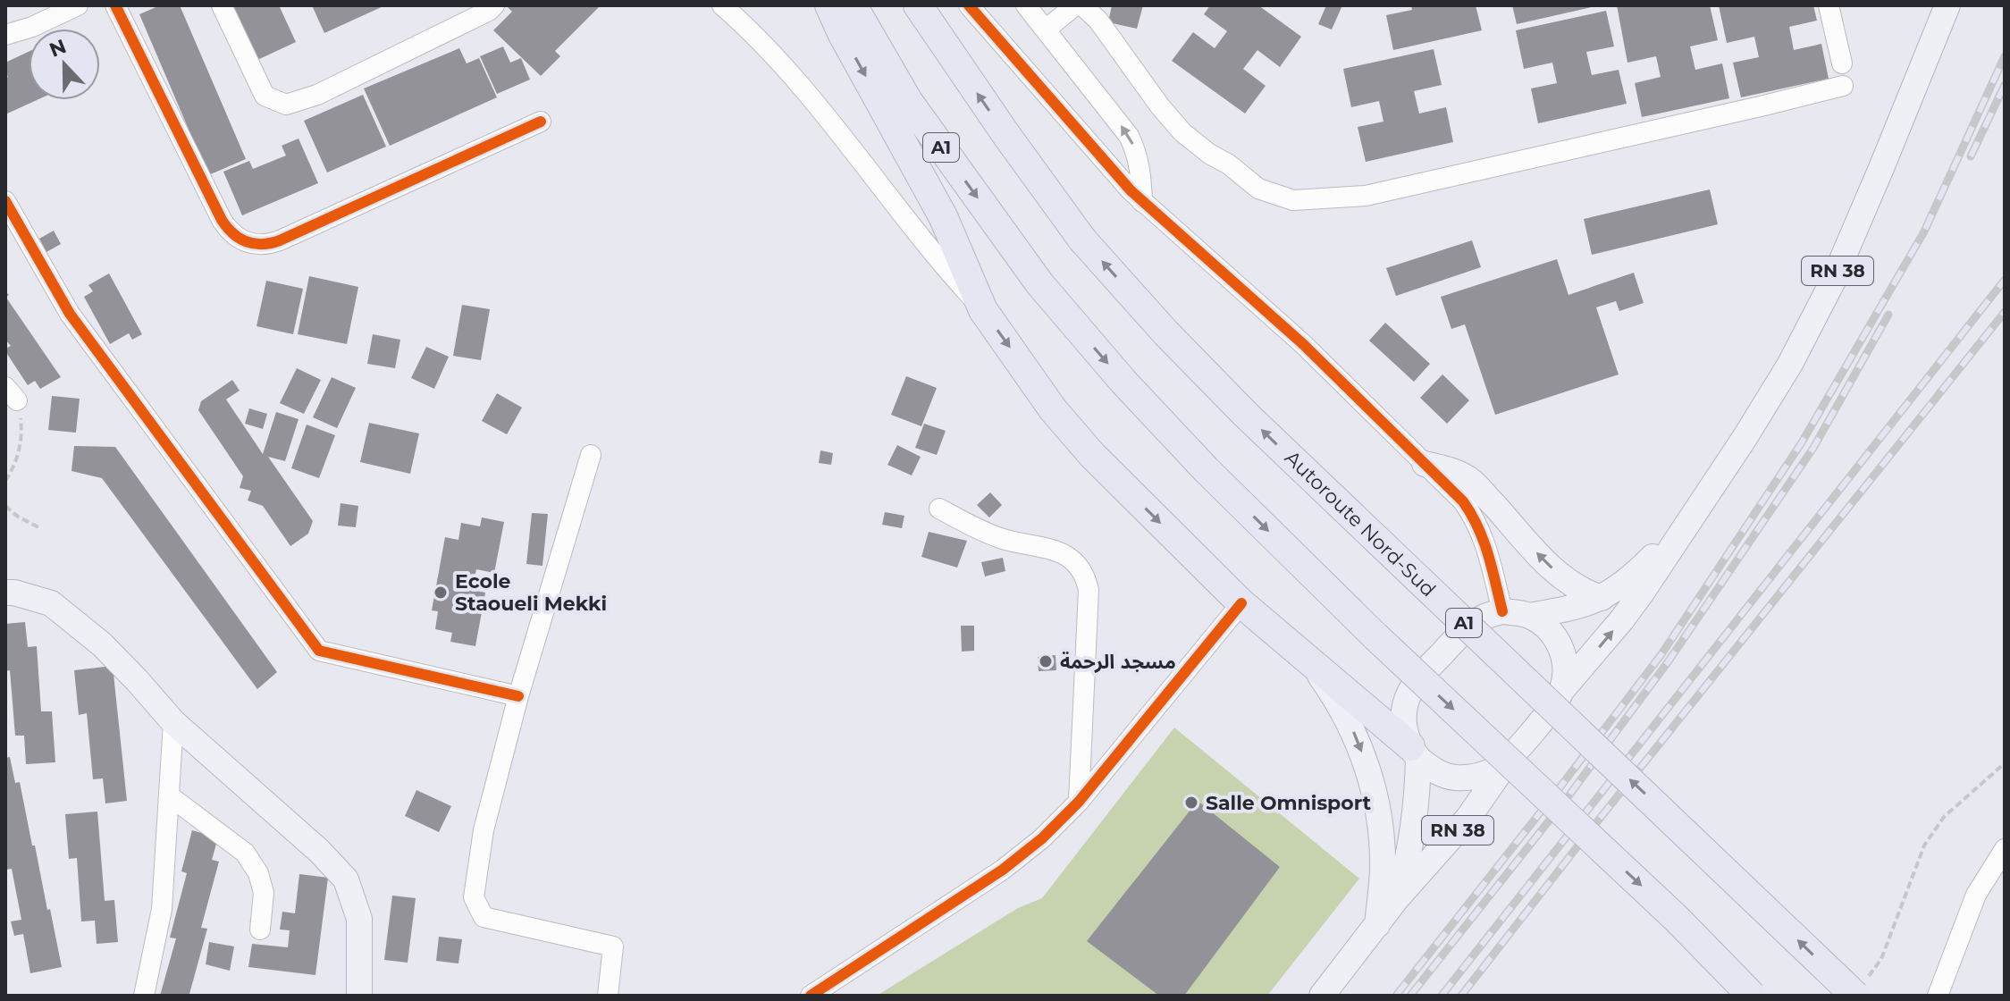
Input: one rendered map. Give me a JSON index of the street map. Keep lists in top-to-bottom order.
{
  "streets": {
    "highway": ["A1", "Autoroute Nord-Sud"],
    "main road": ["RN 38"]
  },
  "places": ["Ecole Staoueli Mekki", "مسجد الرحمة", "Salle Omnisport"],
  "north": "top"
}
